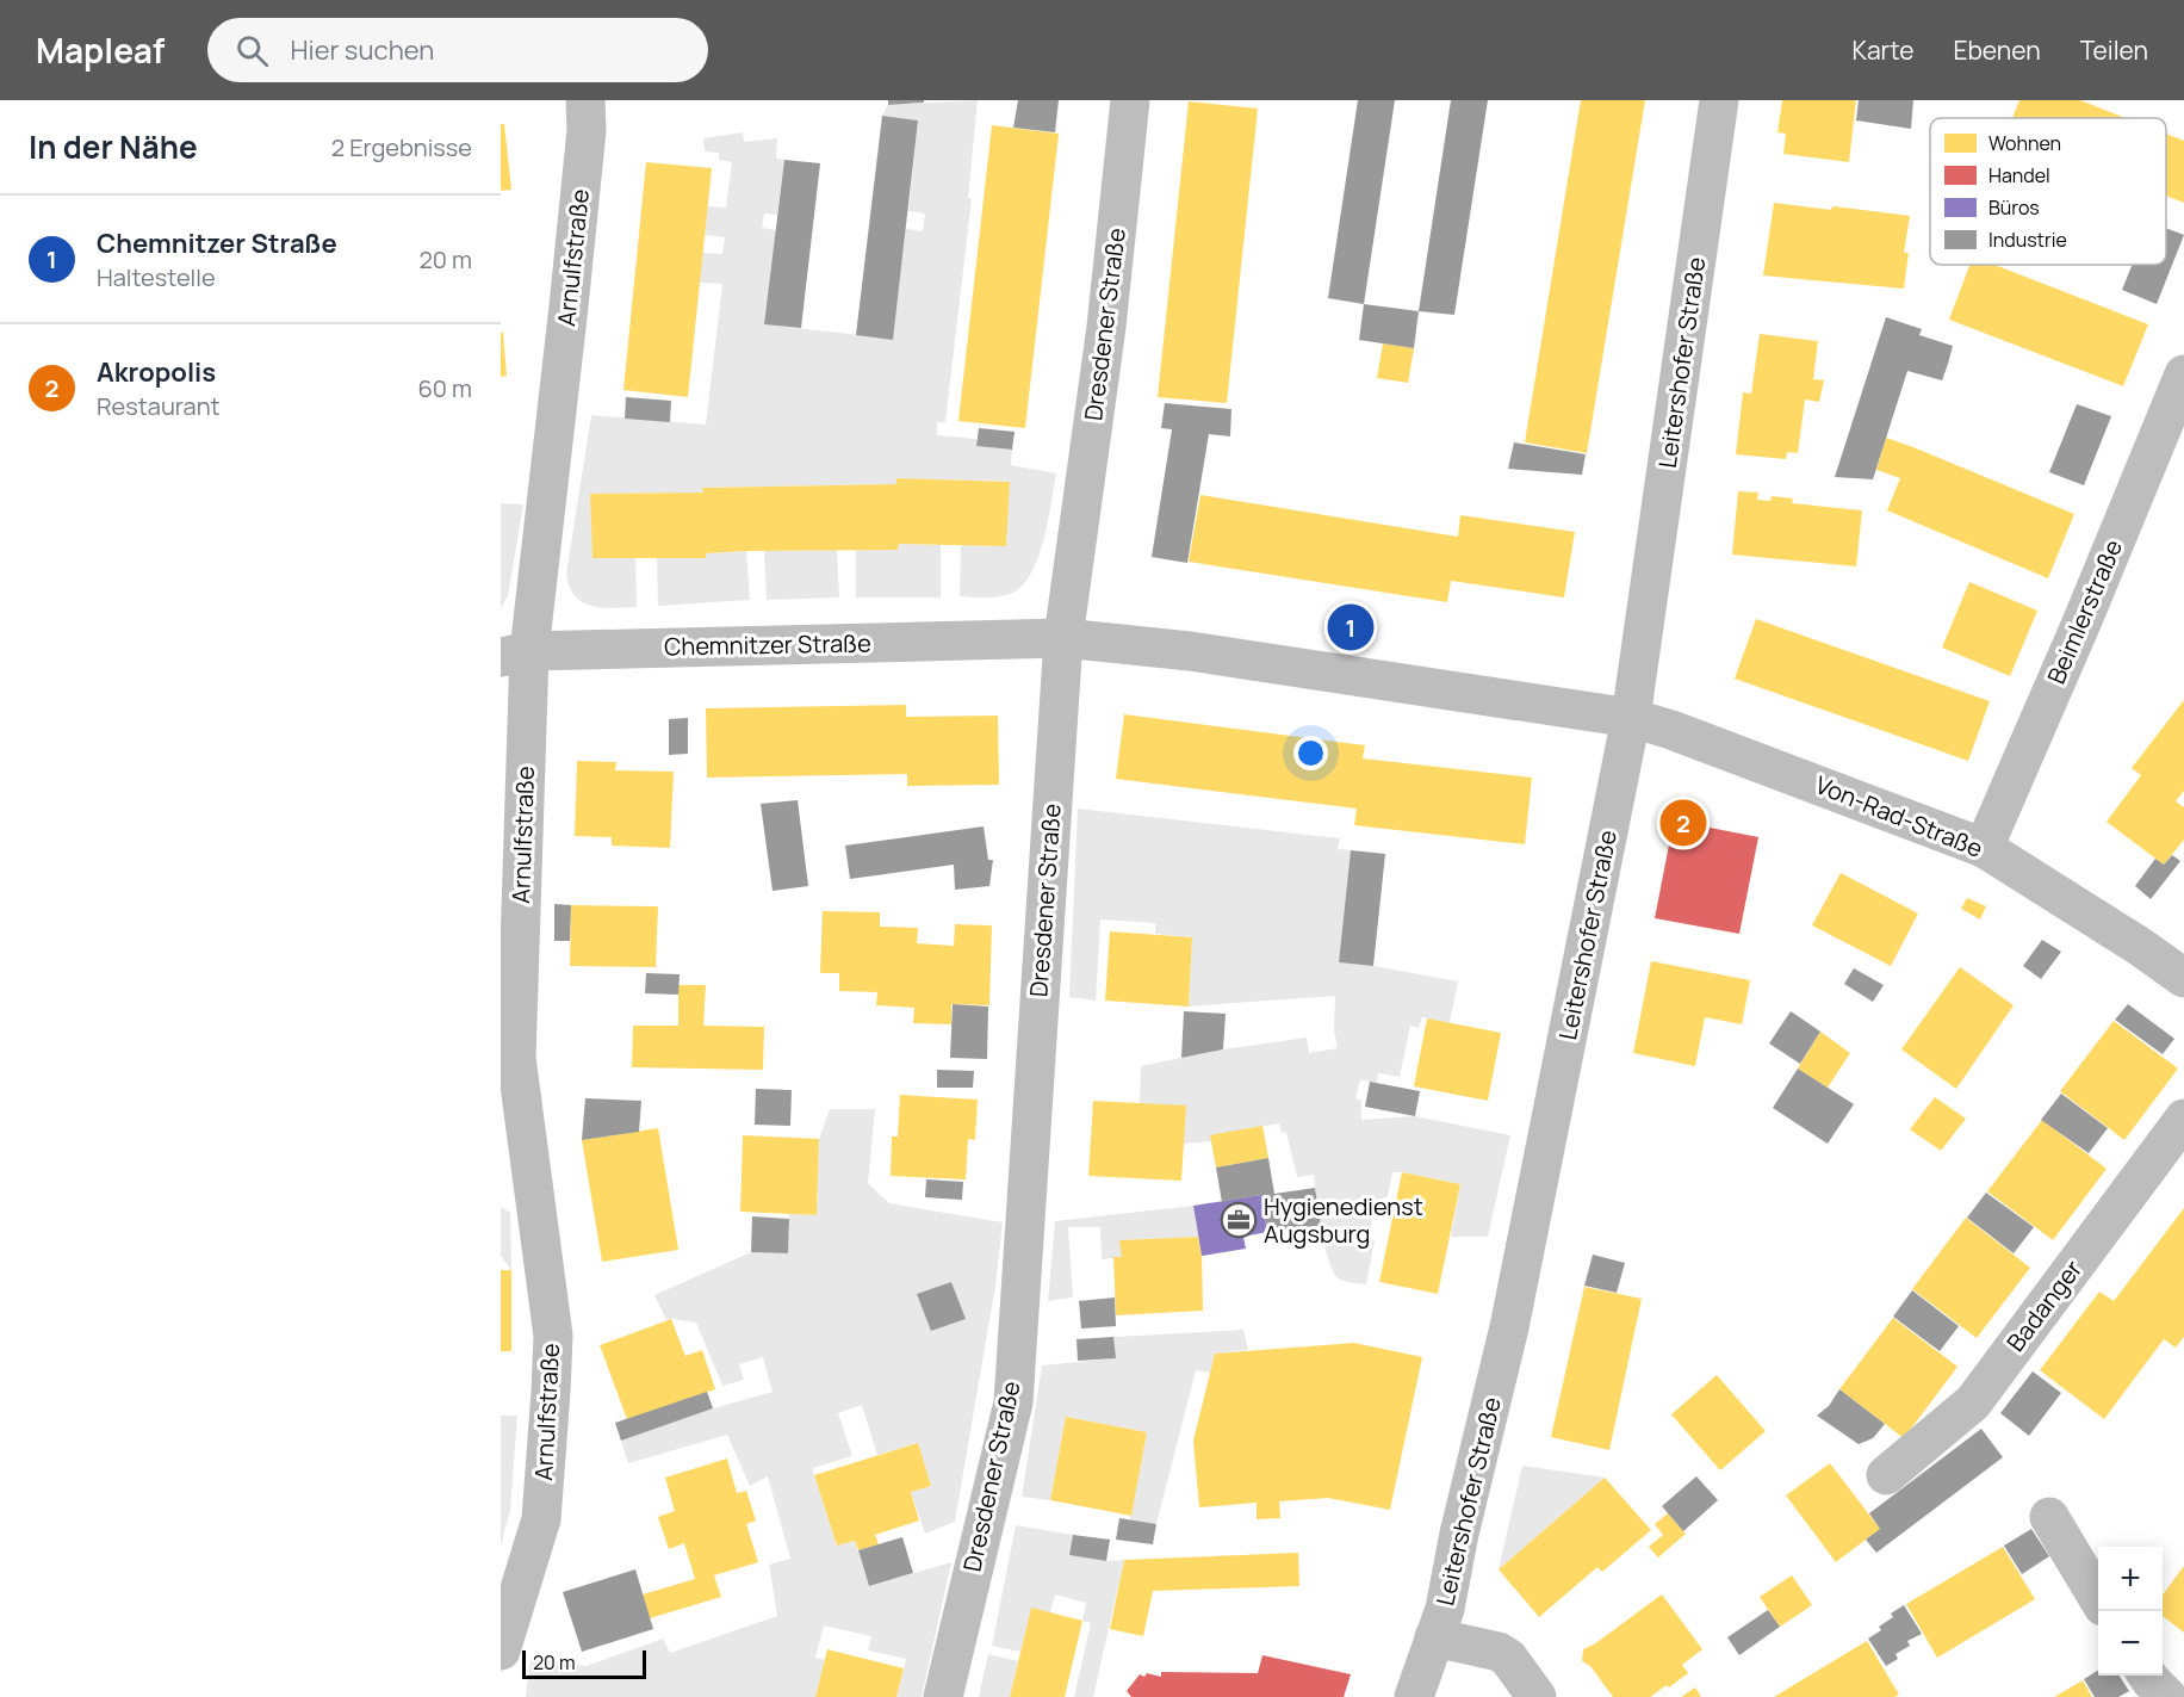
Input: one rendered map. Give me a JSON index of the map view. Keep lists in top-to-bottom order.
{
  "streets": {
    "street": [
      "Arnulfstraße",
      "Dresdener Straße",
      "Leitershofer Straße",
      "Beimlerstraße",
      "Chemnitzer Straße",
      "Von-Rad-Straße",
      "Badanger"
    ]
  },
  "crossings": [
    ["Arnulfstraße", "Chemnitzer Straße"],
    ["Dresdener Straße", "Chemnitzer Straße"],
    ["Leitershofer Straße", "Chemnitzer Straße"],
    ["Leitershofer Straße", "Von-Rad-Straße"],
    ["Beimlerstraße", "Von-Rad-Straße"],
    ["Chemnitzer Straße", "Von-Rad-Straße"]
  ],
  "places": {
    "office": ["Hygienedienst Augsburg"]
  },
  "legend": [
    "Wohnen",
    "Handel",
    "Büros",
    "Industrie"
  ],
  "scale_bar": "20 m",
  "page": {
    "header": "Mapleaf",
    "search": "Hier suchen",
    "nav": ["Karte", "Ebenen", "Teilen"],
    "heading": ["In der Nähe", "2 Ergebnisse"],
    "list": [
      {
        "mark": "1",
        "name": "Chemnitzer Straße",
        "note": "Haltestelle",
        "value": "20 m"
      },
      {
        "mark": "2",
        "name": "Akropolis",
        "note": "Restaurant",
        "value": "60 m"
      }
    ],
    "pins": ["1", "2"],
    "map_buttons": ["+", "−"],
    "scale": "20 m"
  }
}
